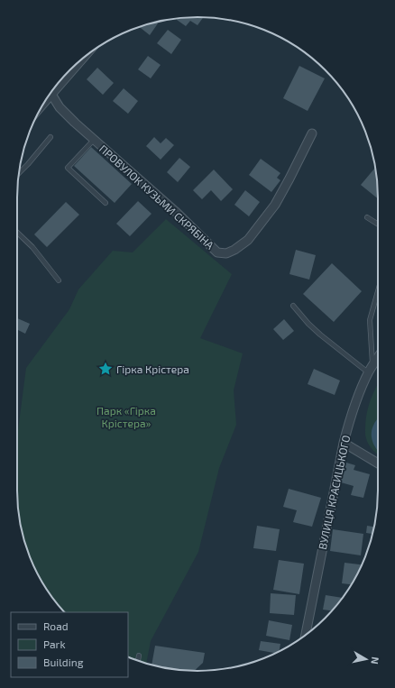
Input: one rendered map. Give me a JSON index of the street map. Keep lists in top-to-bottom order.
{
  "streets": {
    "street": ["ПРОВУЛОК КУЗЬМИ СКРЯБІНА", "ВУЛИЦЯ КРАСИЦЬКОГО"]
  },
  "parks": ["Парк «Гірка Крістера»"],
  "places": {
    "place": ["Гірка Крістера"]
  },
  "legend": ["Road", "Park", "Building"],
  "north": "right"
}
